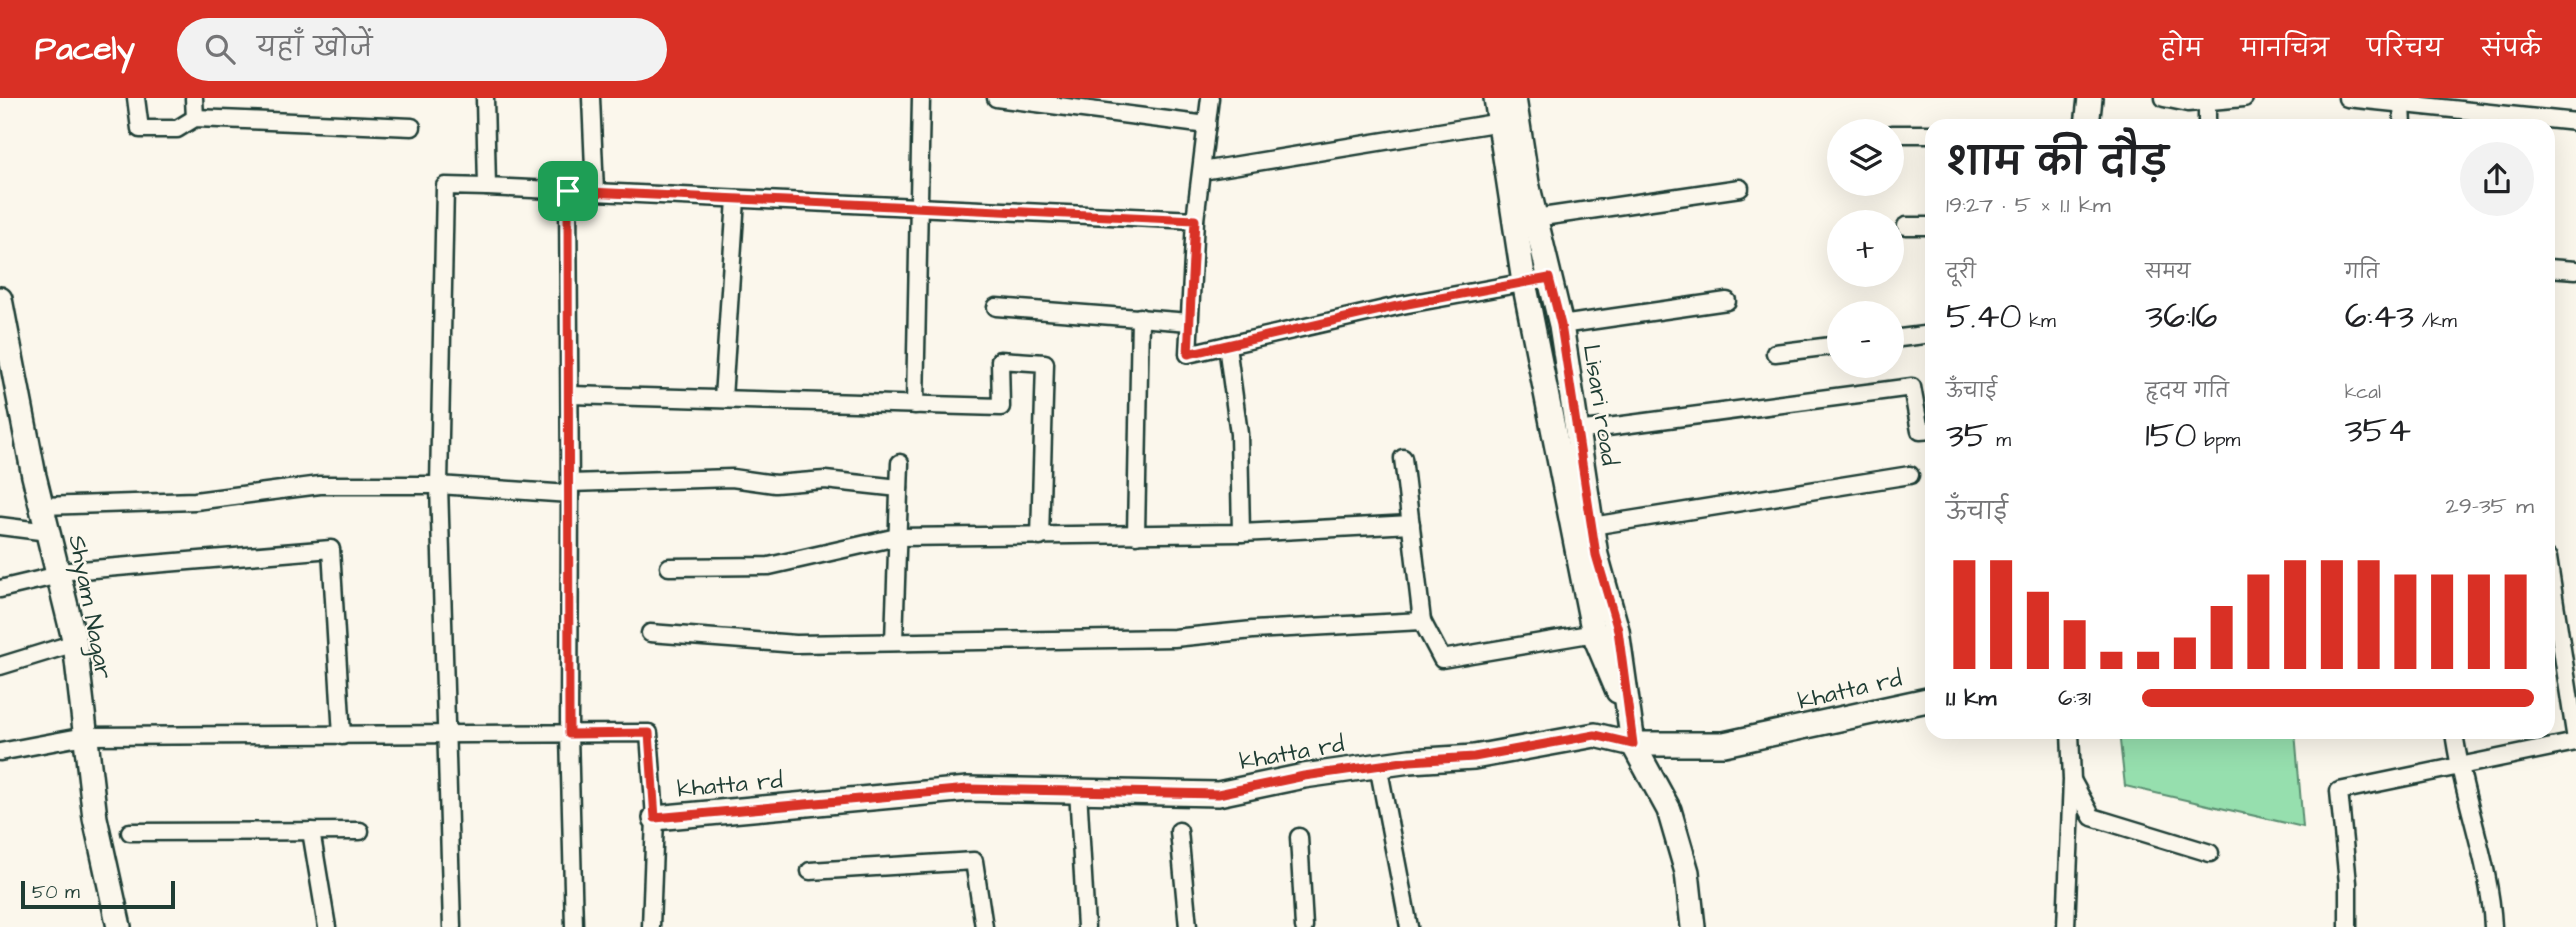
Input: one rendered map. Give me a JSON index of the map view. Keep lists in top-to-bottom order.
{
  "streets": {
    "street": ["Lisari road", "Shyam Nagar", "khatta rd"]
  },
  "crossings": [
    ["Lisari road", "khatta rd"]
  ],
  "scale_bar": "50 m",
  "page": {
    "header": "Pacely",
    "search": "यहाँ खोजें",
    "nav": [
      "होम",
      "मानचित्र",
      "परिचय",
      "संपर्क"
    ],
    "map_buttons": ["+", "−"],
    "heading": ["शाम की दौड़", "19:27 · 5 × 1.1 km"],
    "stats": [
      ["दूरी", "5.40 km"],
      ["समय", "36:16"],
      ["गति", "6:43 /km"],
      ["ऊँचाई", "35 m"],
      ["हृदय गति", "150 bpm"],
      ["kcal", "354"]
    ],
    "chart": ["ऊँचाई", "29–35 m"],
    "list": [
      {
        "name": "1.1 km",
        "note": "6:31"
      }
    ],
    "scale": "50 m"
  }
}
